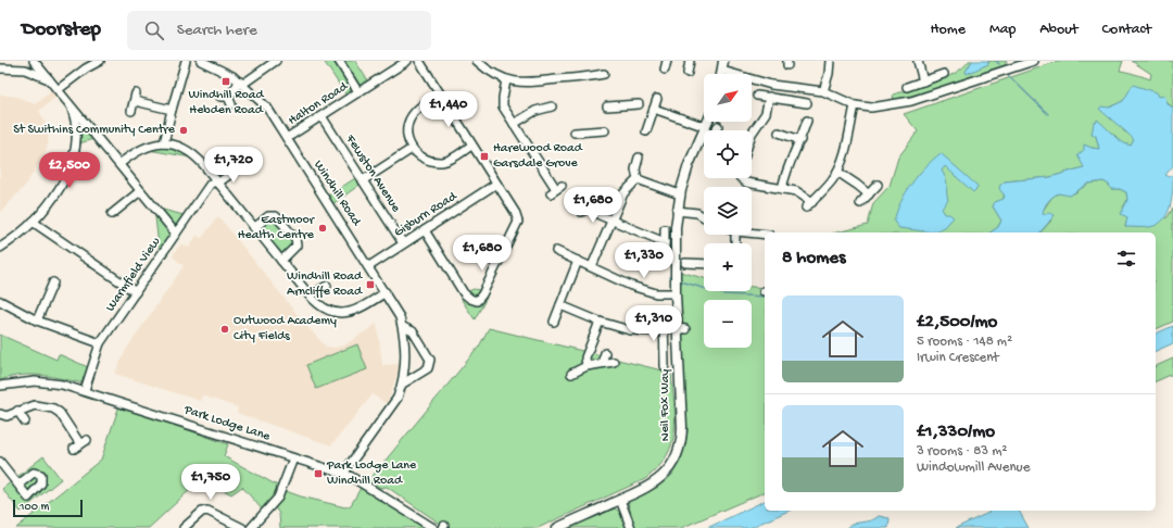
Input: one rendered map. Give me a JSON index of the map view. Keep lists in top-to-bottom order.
{
  "streets": {
    "main road": ["Neil Fox Way"],
    "street": [
      "Halton Road",
      "Fewston Avenue",
      "Windhill Road",
      "Gisburn Road",
      "Warmfield View",
      "Park Lodge Lane"
    ]
  },
  "crossings": [
    ["Halton Road", "Fewston Avenue"],
    ["Halton Road", "Windhill Road"],
    ["Fewston Avenue", "Gisburn Road"],
    ["Windhill Road", "Gisburn Road"],
    ["Windhill Road", "Park Lodge Lane"],
    ["Warmfield View", "Park Lodge Lane"]
  ],
  "places": {
    "transit": [
      "Windhill Road Hebden Road",
      "Harewood Road Garsdale Grove",
      "Windhill Road Arncliffe Road",
      "Park Lodge Lane Windhill Road"
    ],
    "other": ["St Swithins Community Centre", "Eastmoor Health Centre", "Outwood Academy City Fields"]
  },
  "scale_bar": "100 m",
  "north": "top right",
  "page": {
    "header": "Doorstep",
    "search": "Search here",
    "nav": [
      "Home",
      "Map",
      "About",
      "Contact"
    ],
    "map_buttons": ["+", "−"],
    "price": [
      "£1,440",
      "£1,720",
      "£2,500",
      "£1,680",
      "£1,680",
      "£1,330",
      "£1,310",
      "£1,750"
    ],
    "heading": "8 homes",
    "list": [
      {
        "name": "£2,500/mo",
        "note": "5 rooms · 148 m² · Irwin Crescent"
      },
      {
        "name": "£1,330/mo",
        "note": "3 rooms · 83 m² · Windowmill Avenue"
      }
    ],
    "scale": "100 m"
  }
}
